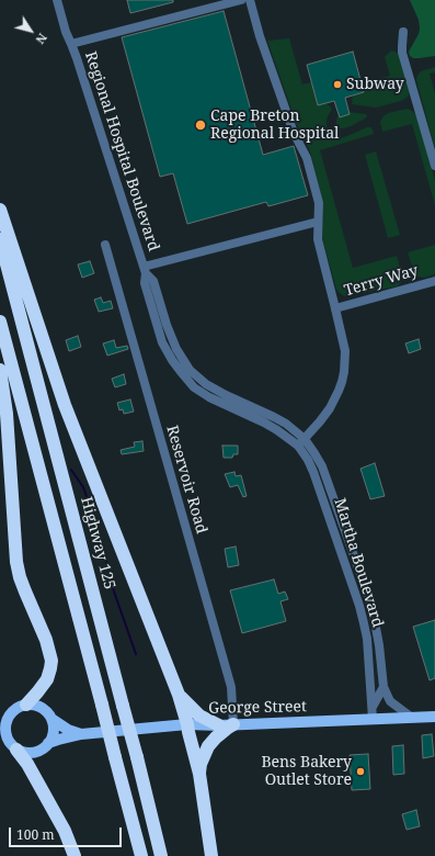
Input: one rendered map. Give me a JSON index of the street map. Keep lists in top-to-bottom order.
{
  "streets": {
    "highway": ["Highway 125"],
    "main road": ["George Street"],
    "street": [
      "Regional Hospital Boulevard",
      "Terry Way",
      "Reservoir Road",
      "Martha Boulevard"
    ]
  },
  "crossings": [
    ["Regional Hospital Boulevard", "Martha Boulevard"],
    ["Reservoir Road", "George Street"]
  ],
  "places": ["Subway", "Cape Breton Regional Hospital", "Bens Bakery Outlet Store"],
  "scale_bar": "100 m",
  "north": "bottom right"
}
